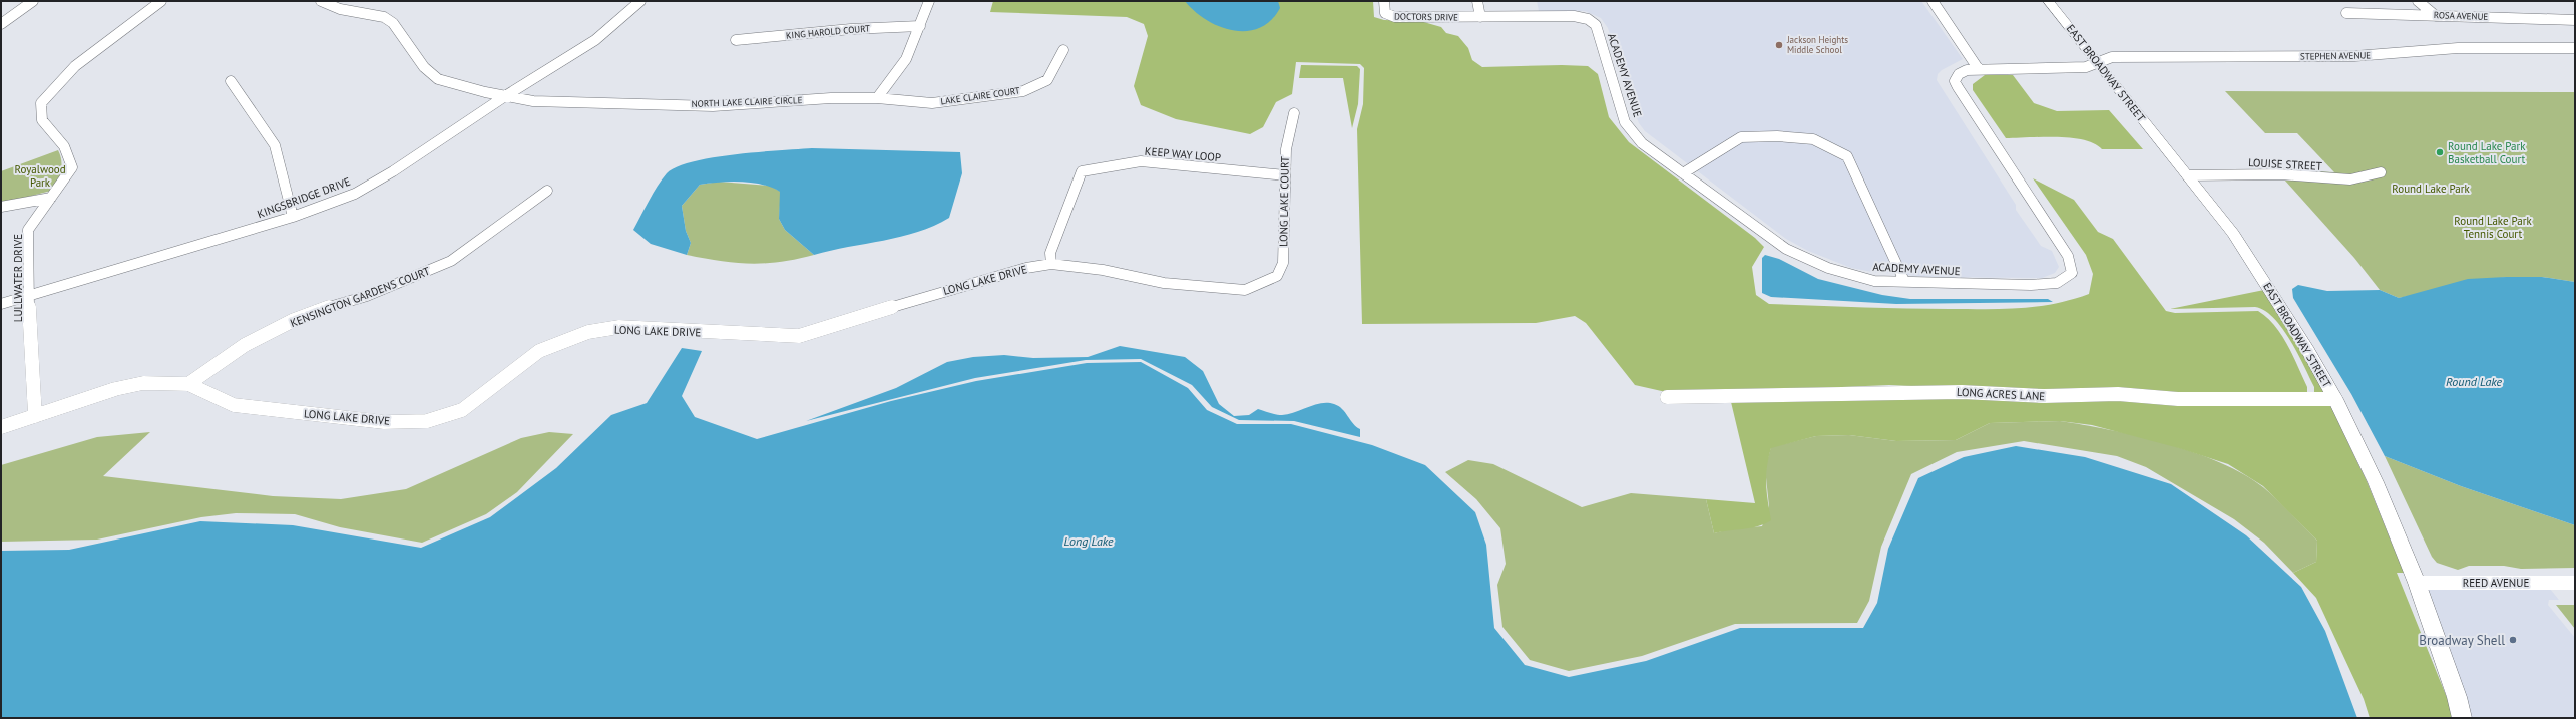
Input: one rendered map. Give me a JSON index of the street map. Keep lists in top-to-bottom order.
{
  "streets": {
    "main road": ["EAST BROADWAY STREET"],
    "street": [
      "ROSA AVENUE",
      "DOCTORS DRIVE",
      "KING HAROLD COURT",
      "STEPHEN AVENUE",
      "ACADEMY AVENUE",
      "LAKE CLAIRE COURT",
      "NORTH LAKE CLAIRE CIRCLE",
      "KEEP WAY LOOP",
      "LOUISE STREET",
      "KINGSBRIDGE DRIVE",
      "LONG LAKE COURT",
      "LULLWATER DRIVE",
      "LONG LAKE DRIVE",
      "KENSINGTON GARDENS COURT",
      "LONG ACRES LANE",
      "REED AVENUE"
    ]
  },
  "crossings": [
    ["DOCTORS DRIVE", "ACADEMY AVENUE"],
    ["STEPHEN AVENUE", "EAST BROADWAY STREET"],
    ["STEPHEN AVENUE", "ACADEMY AVENUE"],
    ["EAST BROADWAY STREET", "ACADEMY AVENUE"],
    ["EAST BROADWAY STREET", "LOUISE STREET"],
    ["EAST BROADWAY STREET", "LONG ACRES LANE"],
    ["EAST BROADWAY STREET", "REED AVENUE"],
    ["LAKE CLAIRE COURT", "NORTH LAKE CLAIRE CIRCLE"],
    ["NORTH LAKE CLAIRE CIRCLE", "KINGSBRIDGE DRIVE"],
    ["KEEP WAY LOOP", "LONG LAKE COURT"],
    ["KEEP WAY LOOP", "LONG LAKE DRIVE"],
    ["KINGSBRIDGE DRIVE", "LULLWATER DRIVE"],
    ["LONG LAKE COURT", "LONG LAKE DRIVE"],
    ["LULLWATER DRIVE", "LONG LAKE DRIVE"],
    ["LONG LAKE DRIVE", "KENSINGTON GARDENS COURT"]
  ],
  "water": ["Round Lake", "Long Lake"],
  "parks": ["Royalwood Park", "Round Lake Park", "Round Lake Park Tennis Court"],
  "places": ["Jackson Heights Middle School", "Round Lake Park Basketball Court", "Broadway Shell"]
}
